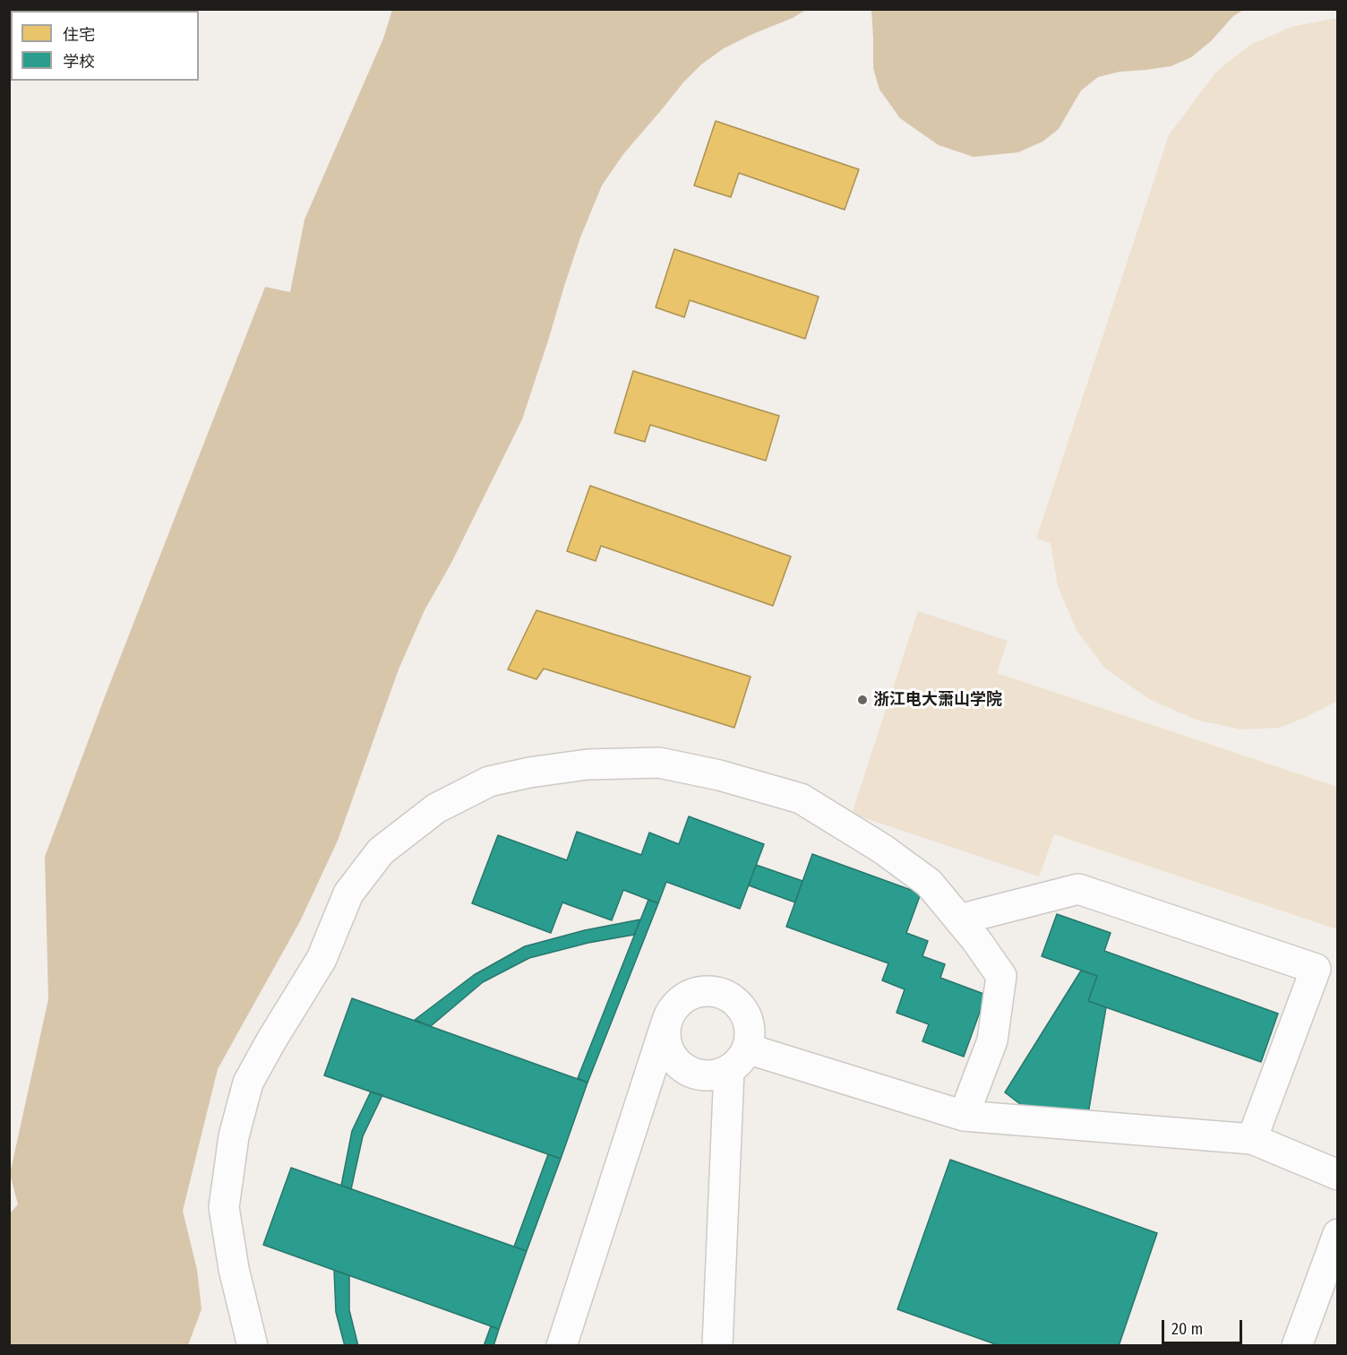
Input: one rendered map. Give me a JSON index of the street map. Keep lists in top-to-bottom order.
{
  "places": ["浙江电大萧山学院"],
  "legend": ["住宅", "学校"],
  "scale_bar": "20 m"
}
